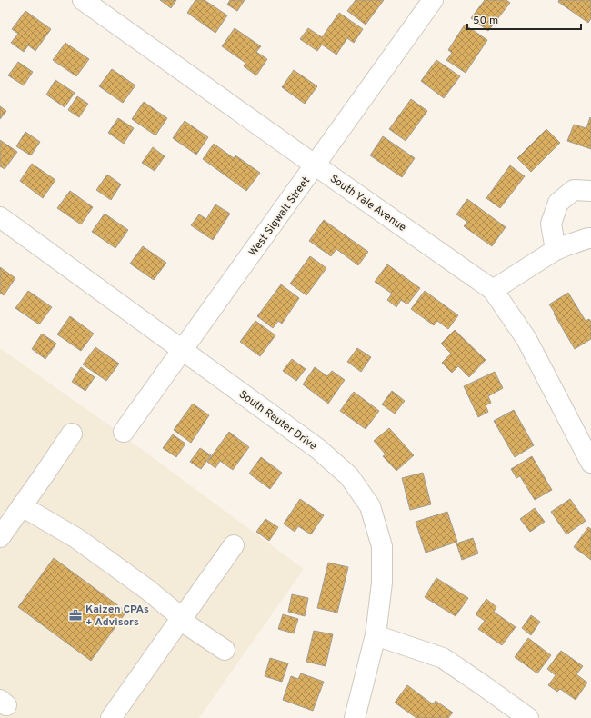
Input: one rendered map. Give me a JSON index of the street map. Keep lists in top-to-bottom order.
{
  "streets": {
    "street": ["South Yale Avenue", "West Sigwalt Street", "South Reuter Drive"]
  },
  "crossings": [
    ["South Yale Avenue", "West Sigwalt Street"],
    ["West Sigwalt Street", "South Reuter Drive"]
  ],
  "places": {
    "office": ["Kaizen CPAs + Advisors"]
  },
  "scale_bar": "50 m"
}
